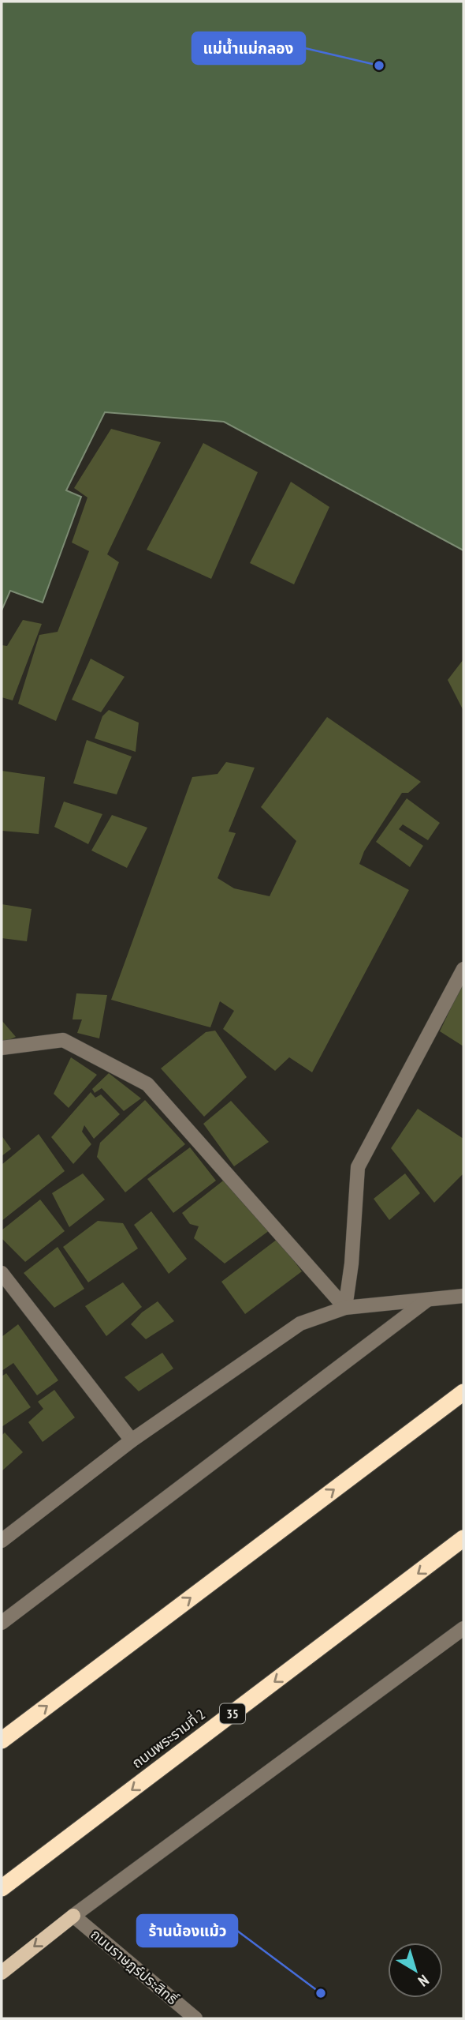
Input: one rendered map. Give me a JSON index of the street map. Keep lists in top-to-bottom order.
{
  "streets": {
    "highway": ["35", "ถนนพระรามที่ 2"],
    "street": ["ถนนราษฎร์ประสิทธิ์"]
  },
  "places": ["แม่น้ำแม่กลอง", "ร้านน้องแม้ว"],
  "north": "bottom right"
}
